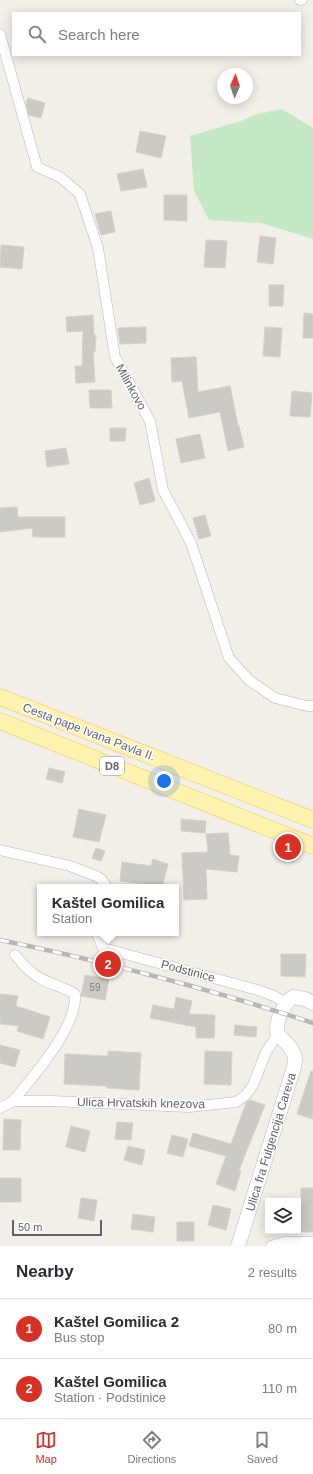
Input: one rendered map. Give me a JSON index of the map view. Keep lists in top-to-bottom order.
{
  "streets": {
    "main road": ["Cesta pape Ivana Pavla II.", "D8"],
    "street": [
      "Milinkovo",
      "Podstinice",
      "Ulica Hrvatskih knezova",
      "Ulica fra Fulgencija Careva"
    ]
  },
  "crossings": [
    ["Ulica Hrvatskih knezova", "Ulica fra Fulgencija Careva"]
  ],
  "house_numbers": ["59"],
  "scale_bar": "50 m",
  "north": "top",
  "page": {
    "search": "Search here",
    "pins": ["1", "2"],
    "popup": ["Kaštel Gomilica", "Station"],
    "scale": "50 m",
    "heading": ["Nearby", "2 results"],
    "list": [
      {
        "mark": "1",
        "name": "Kaštel Gomilica 2",
        "note": "Bus stop",
        "value": "80 m"
      },
      {
        "mark": "2",
        "name": "Kaštel Gomilica",
        "note": "Station · Podstinice",
        "value": "110 m"
      }
    ],
    "nav": ["Map", "Directions", "Saved"]
  }
}
